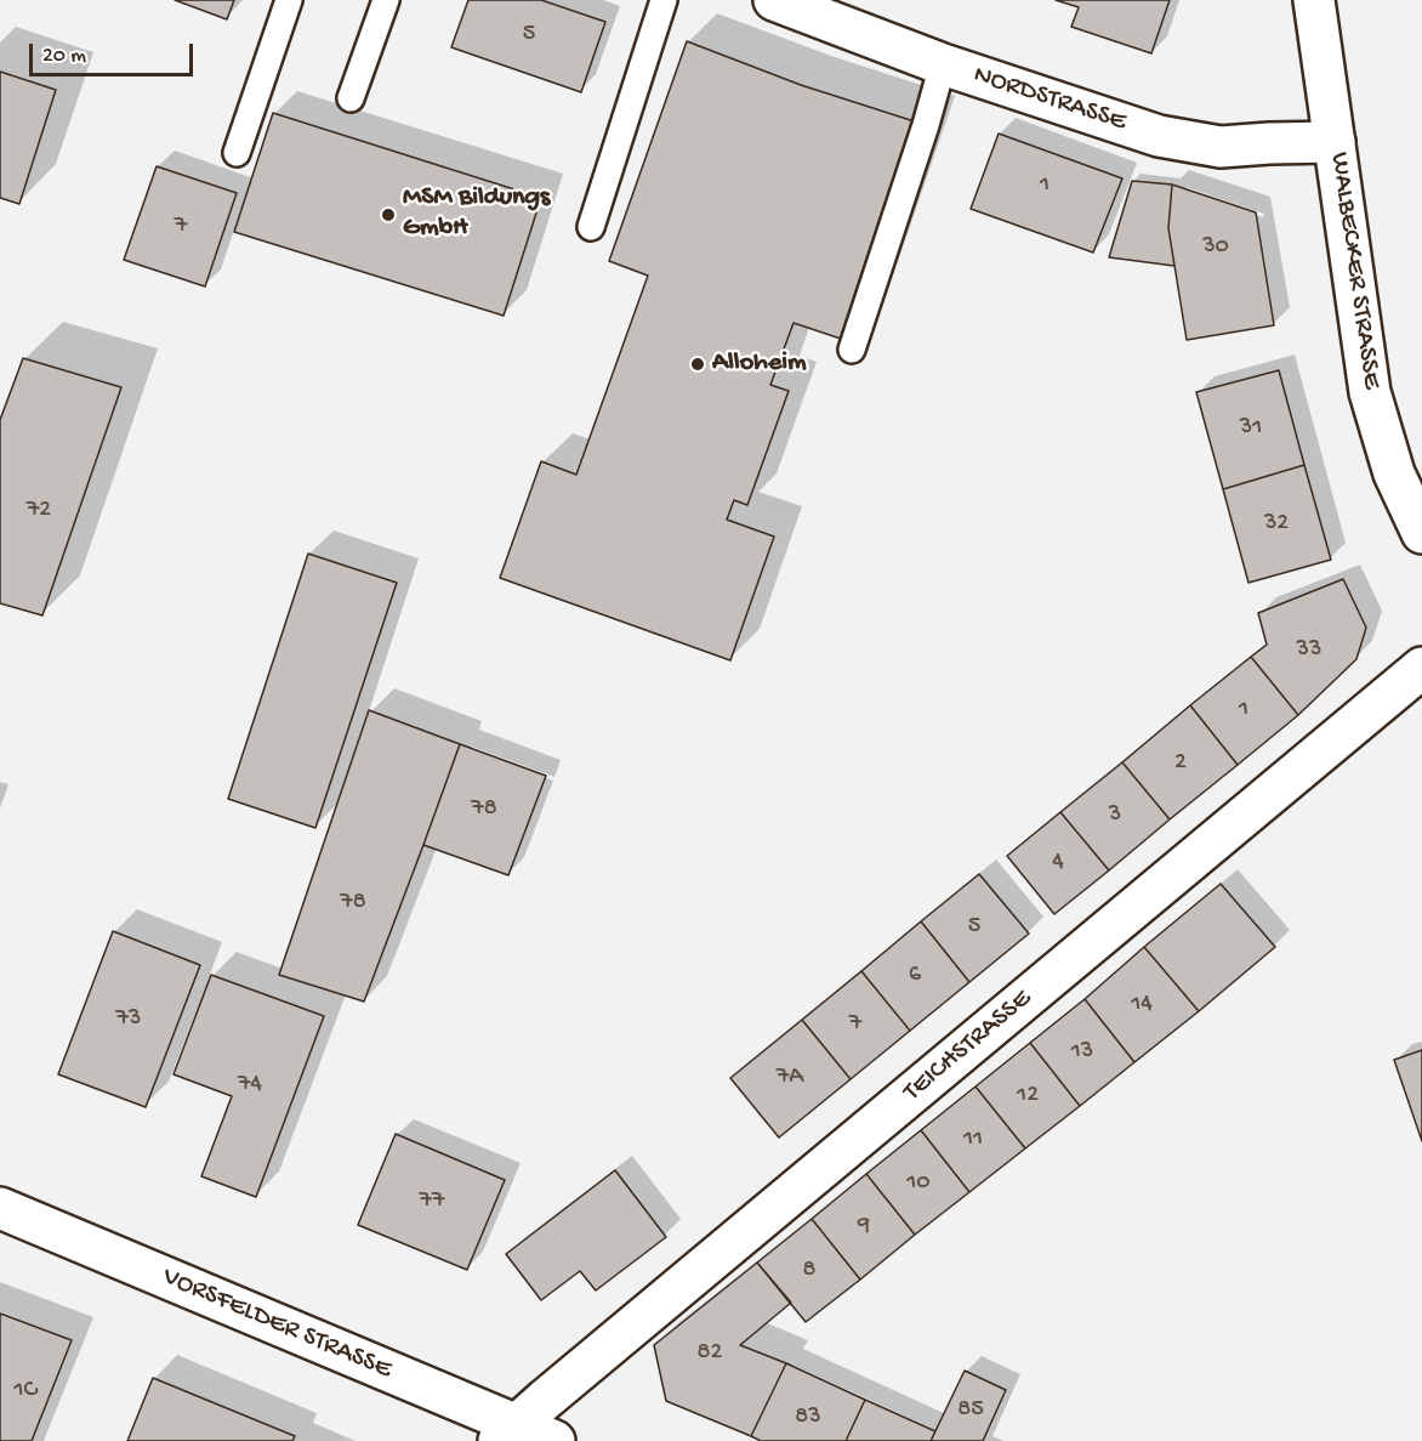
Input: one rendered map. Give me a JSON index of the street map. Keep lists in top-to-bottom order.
{
  "streets": {
    "street": [
      "NORDSTRASSE",
      "WALBECKER STRASSE",
      "TEICHSTRASSE",
      "VORSFELDER STRASSE"
    ]
  },
  "crossings": [
    ["NORDSTRASSE", "WALBECKER STRASSE"],
    ["TEICHSTRASSE", "VORSFELDER STRASSE"]
  ],
  "places": ["MSM Bildungs GmbH", "Alloheim"],
  "house_numbers": [
    "5",
    "1",
    "7",
    "30",
    "31",
    "72",
    "32",
    "33",
    "1",
    "2",
    "78",
    "3",
    "4",
    "78",
    "5",
    "6",
    "14",
    "73",
    "7",
    "13",
    "7A",
    "74",
    "12",
    "11",
    "10",
    "77",
    "9",
    "8",
    "82",
    "1C",
    "85",
    "83"
  ],
  "scale_bar": "20 m"
}
